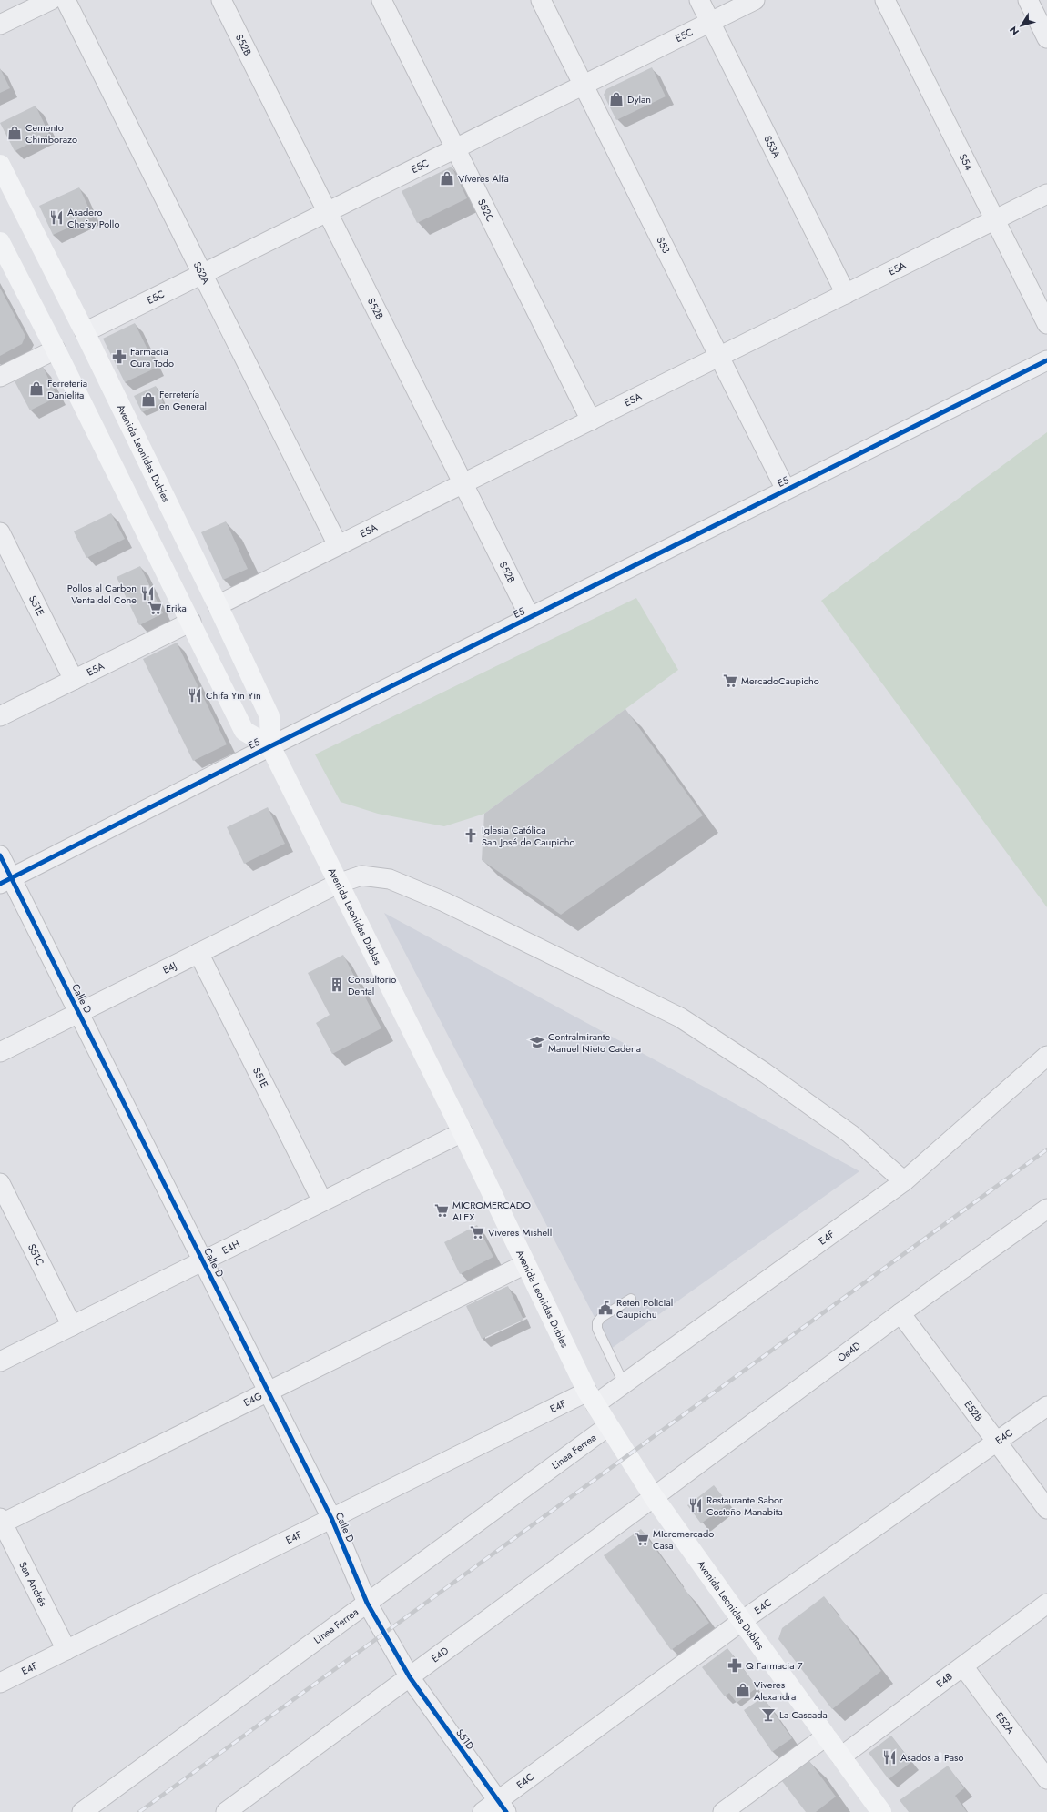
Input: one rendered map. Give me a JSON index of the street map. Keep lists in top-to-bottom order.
{
  "streets": {
    "main road": ["Avenida Leonidas Dubles"],
    "street": [
      "E5C",
      "S52B",
      "S53A",
      "S54",
      "S52C",
      "S53",
      "E5A",
      "S52A",
      "E5",
      "S51E",
      "E4J",
      "Calle D",
      "E4F",
      "E4H",
      "S51C",
      "Oe4D",
      "E4G",
      "E52B",
      "E4C",
      "Linea Ferrea",
      "San Andrés",
      "E4D",
      "E4B",
      "E52A",
      "S51D"
    ]
  },
  "crossings": [
    ["E5C", "S52B"],
    ["E5C", "S53A"],
    ["E5C", "S52C"],
    ["E5C", "S53"],
    ["E5C", "S52A"],
    ["E5C", "Avenida Leonidas Dubles"],
    ["S52B", "E5A"],
    ["S52B", "E5"],
    ["S53A", "E5A"],
    ["S54", "E5A"],
    ["S52C", "E5A"],
    ["S53", "E5A"],
    ["S53", "E5"],
    ["E5A", "S52A"],
    ["E5A", "Avenida Leonidas Dubles"],
    ["E5A", "S51E"],
    ["Avenida Leonidas Dubles", "E5"],
    ["Avenida Leonidas Dubles", "E4J"],
    ["Avenida Leonidas Dubles", "E4F"],
    ["Avenida Leonidas Dubles", "E4H"],
    ["Avenida Leonidas Dubles", "Oe4D"],
    ["Avenida Leonidas Dubles", "E4G"],
    ["Avenida Leonidas Dubles", "E4C"],
    ["Avenida Leonidas Dubles", "Linea Ferrea"],
    ["Avenida Leonidas Dubles", "E4D"],
    ["Avenida Leonidas Dubles", "E4B"],
    ["E5", "Calle D"],
    ["S51E", "E4J"],
    ["S51E", "E4H"],
    ["E4J", "Calle D"],
    ["E4J", "E4F"],
    ["Calle D", "E4F"],
    ["Calle D", "E4H"],
    ["Calle D", "E4G"],
    ["Calle D", "Linea Ferrea"],
    ["Calle D", "E4D"],
    ["Calle D", "S51D"],
    ["E4F", "San Andrés"],
    ["E4H", "S51C"],
    ["Oe4D", "E52B"],
    ["Oe4D", "E4D"],
    ["E4G", "San Andrés"],
    ["E52B", "E4C"],
    ["E4C", "S51D"],
    ["E4D", "S51D"],
    ["E4B", "E52A"]
  ],
  "places": {
    "shop": [
      "Dylan",
      "Cemento Chimborazo",
      "Víveres Alfa",
      "Ferretería Danielita",
      "Ferretería en General",
      "Viveres Alexandra"
    ],
    "restaurant": [
      "Asadero Chefsy Pollo",
      "Pollos al Carbon Venta del Cone",
      "Chifa Yin Yin",
      "Restaurante Sabor Costeño Manabita",
      "Asados al Paso"
    ],
    "pharmacy": ["Farmacia Cura Todo", "Q Farmacia 7"],
    "supermarket": [
      "Erika",
      "MercadoCaupicho",
      "MICROMERCADO ALEX",
      "Viveres Mishell",
      "MIcromercado Casa"
    ],
    "church": ["Iglesia Católica San José de Caupicho"],
    "building": ["Consultorio Dental"],
    "school or university": ["Contralmirante Manuel Nieto Cadena"],
    "public building": ["Reten Policial Caupichu"],
    "bar": ["La Cascada"]
  },
  "north": "bottom left"
}
